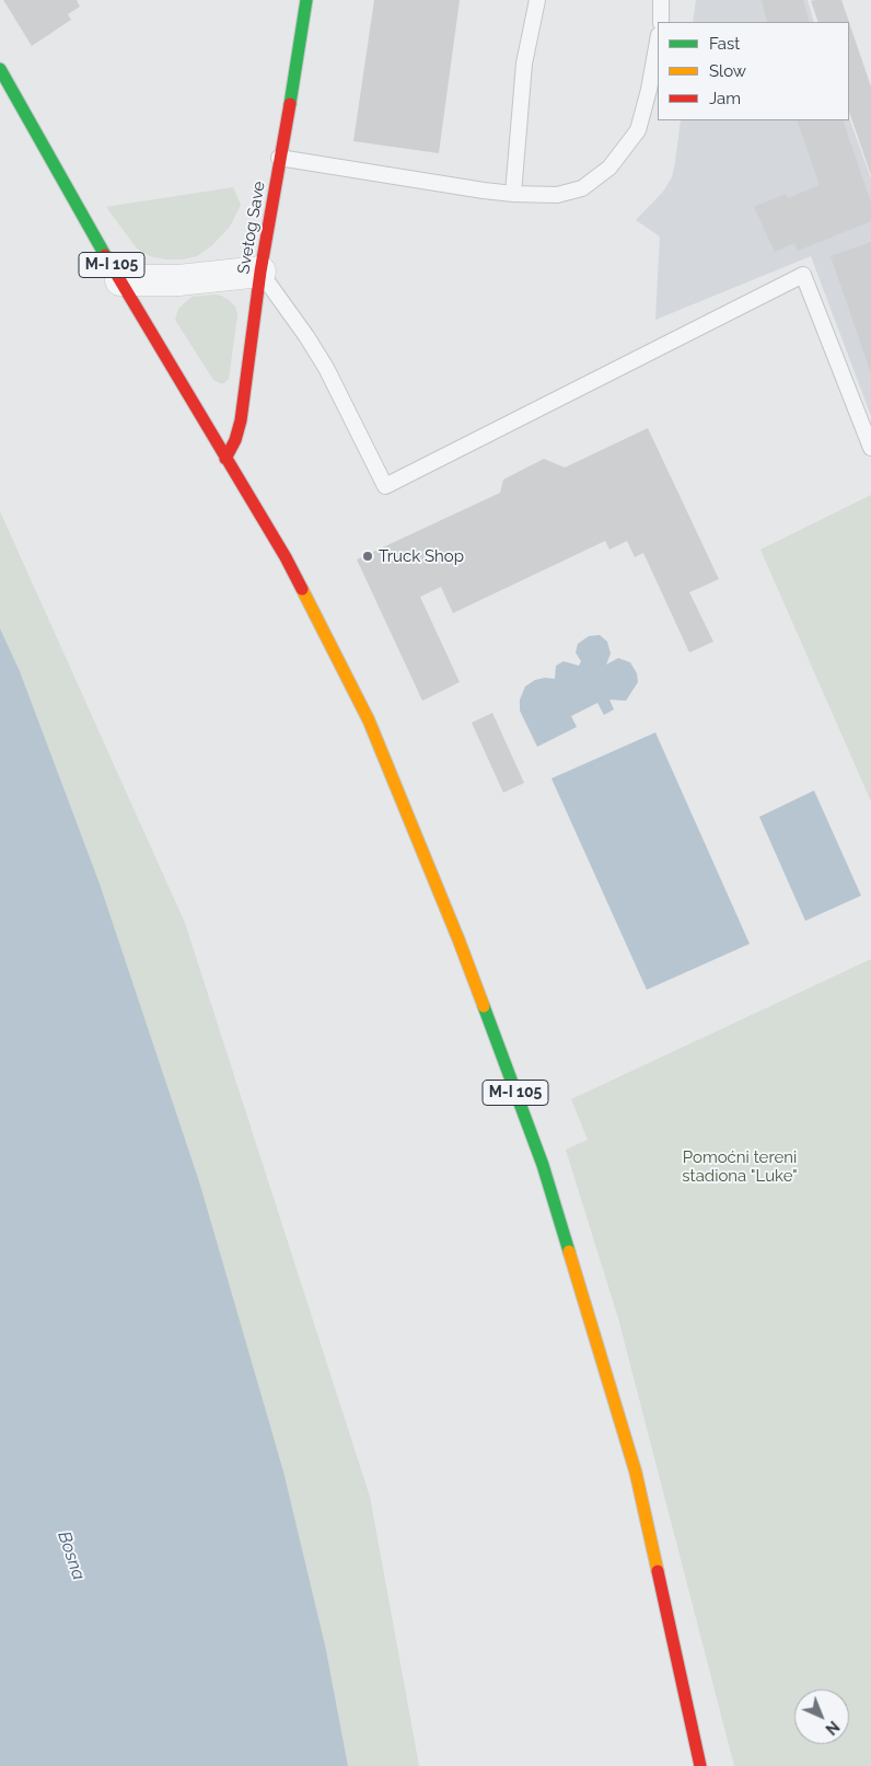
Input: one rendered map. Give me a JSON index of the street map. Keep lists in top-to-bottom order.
{
  "streets": {
    "main road": ["Svetog Save", "M-I 105"]
  },
  "crossings": [
    ["Svetog Save", "M-I 105"]
  ],
  "water": ["Bosna"],
  "parks": ["Pomoćni tereni stadiona \"Luke\""],
  "places": ["Truck Shop"],
  "legend": ["Fast", "Slow", "Jam"],
  "north": "bottom right"
}
